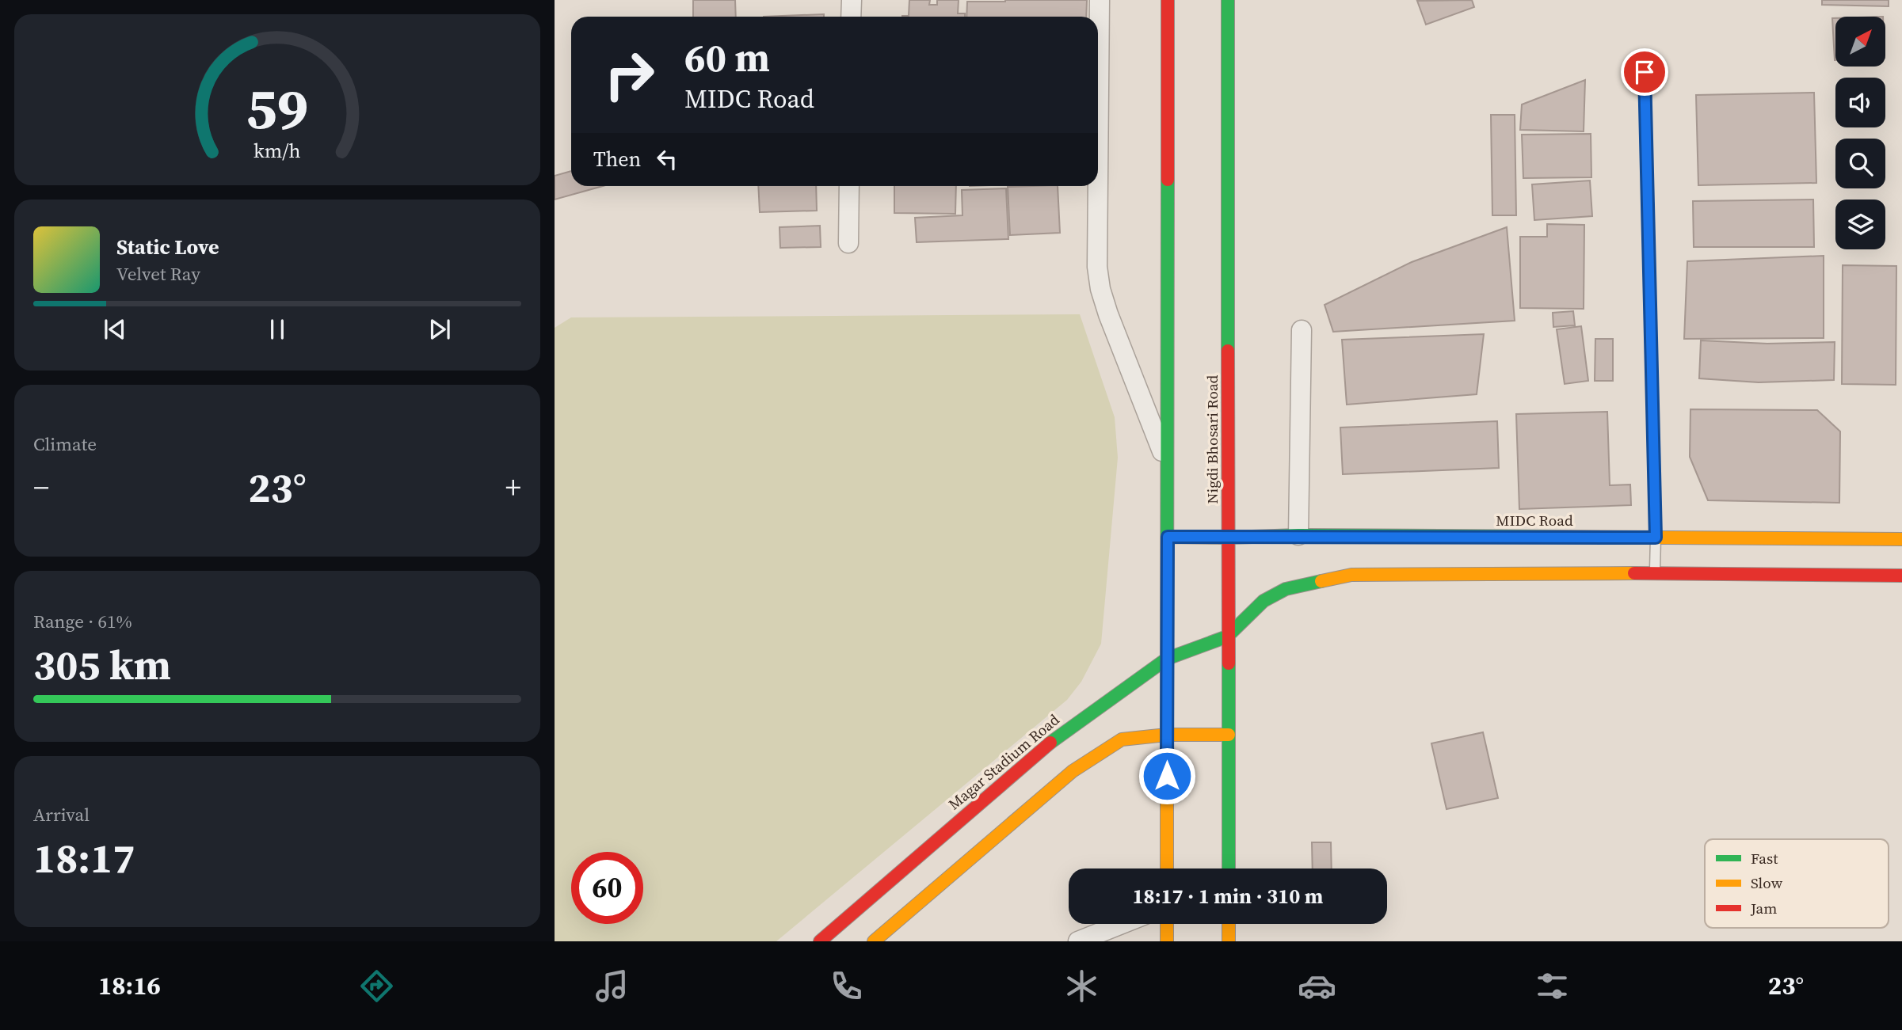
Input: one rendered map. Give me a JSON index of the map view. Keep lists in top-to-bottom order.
{
  "streets": {
    "main road": ["Nigdi Bhosari Road", "MIDC Road", "Magar Stadium Road"]
  },
  "crossings": [
    ["Nigdi Bhosari Road", "MIDC Road"],
    ["Nigdi Bhosari Road", "Magar Stadium Road"]
  ],
  "legend": ["Fast", "Slow", "Jam"],
  "north": "top right",
  "page": {
    "turn": ["60 m", "MIDC Road"],
    "then": "Then",
    "song": ["Static Love", "Velvet Ray"],
    "tile": [
      "Climate",
      ["Range · 61%", "305 km"],
      ["Arrival", "18:17"]
    ],
    "heat": ["−", "23°", "+"],
    "limit": "60",
    "trip": "18:17 · 1 min · 310 m",
    "tabs": ["18:16", "23°"],
    "gauge": ["59", "km/h"]
  }
}
